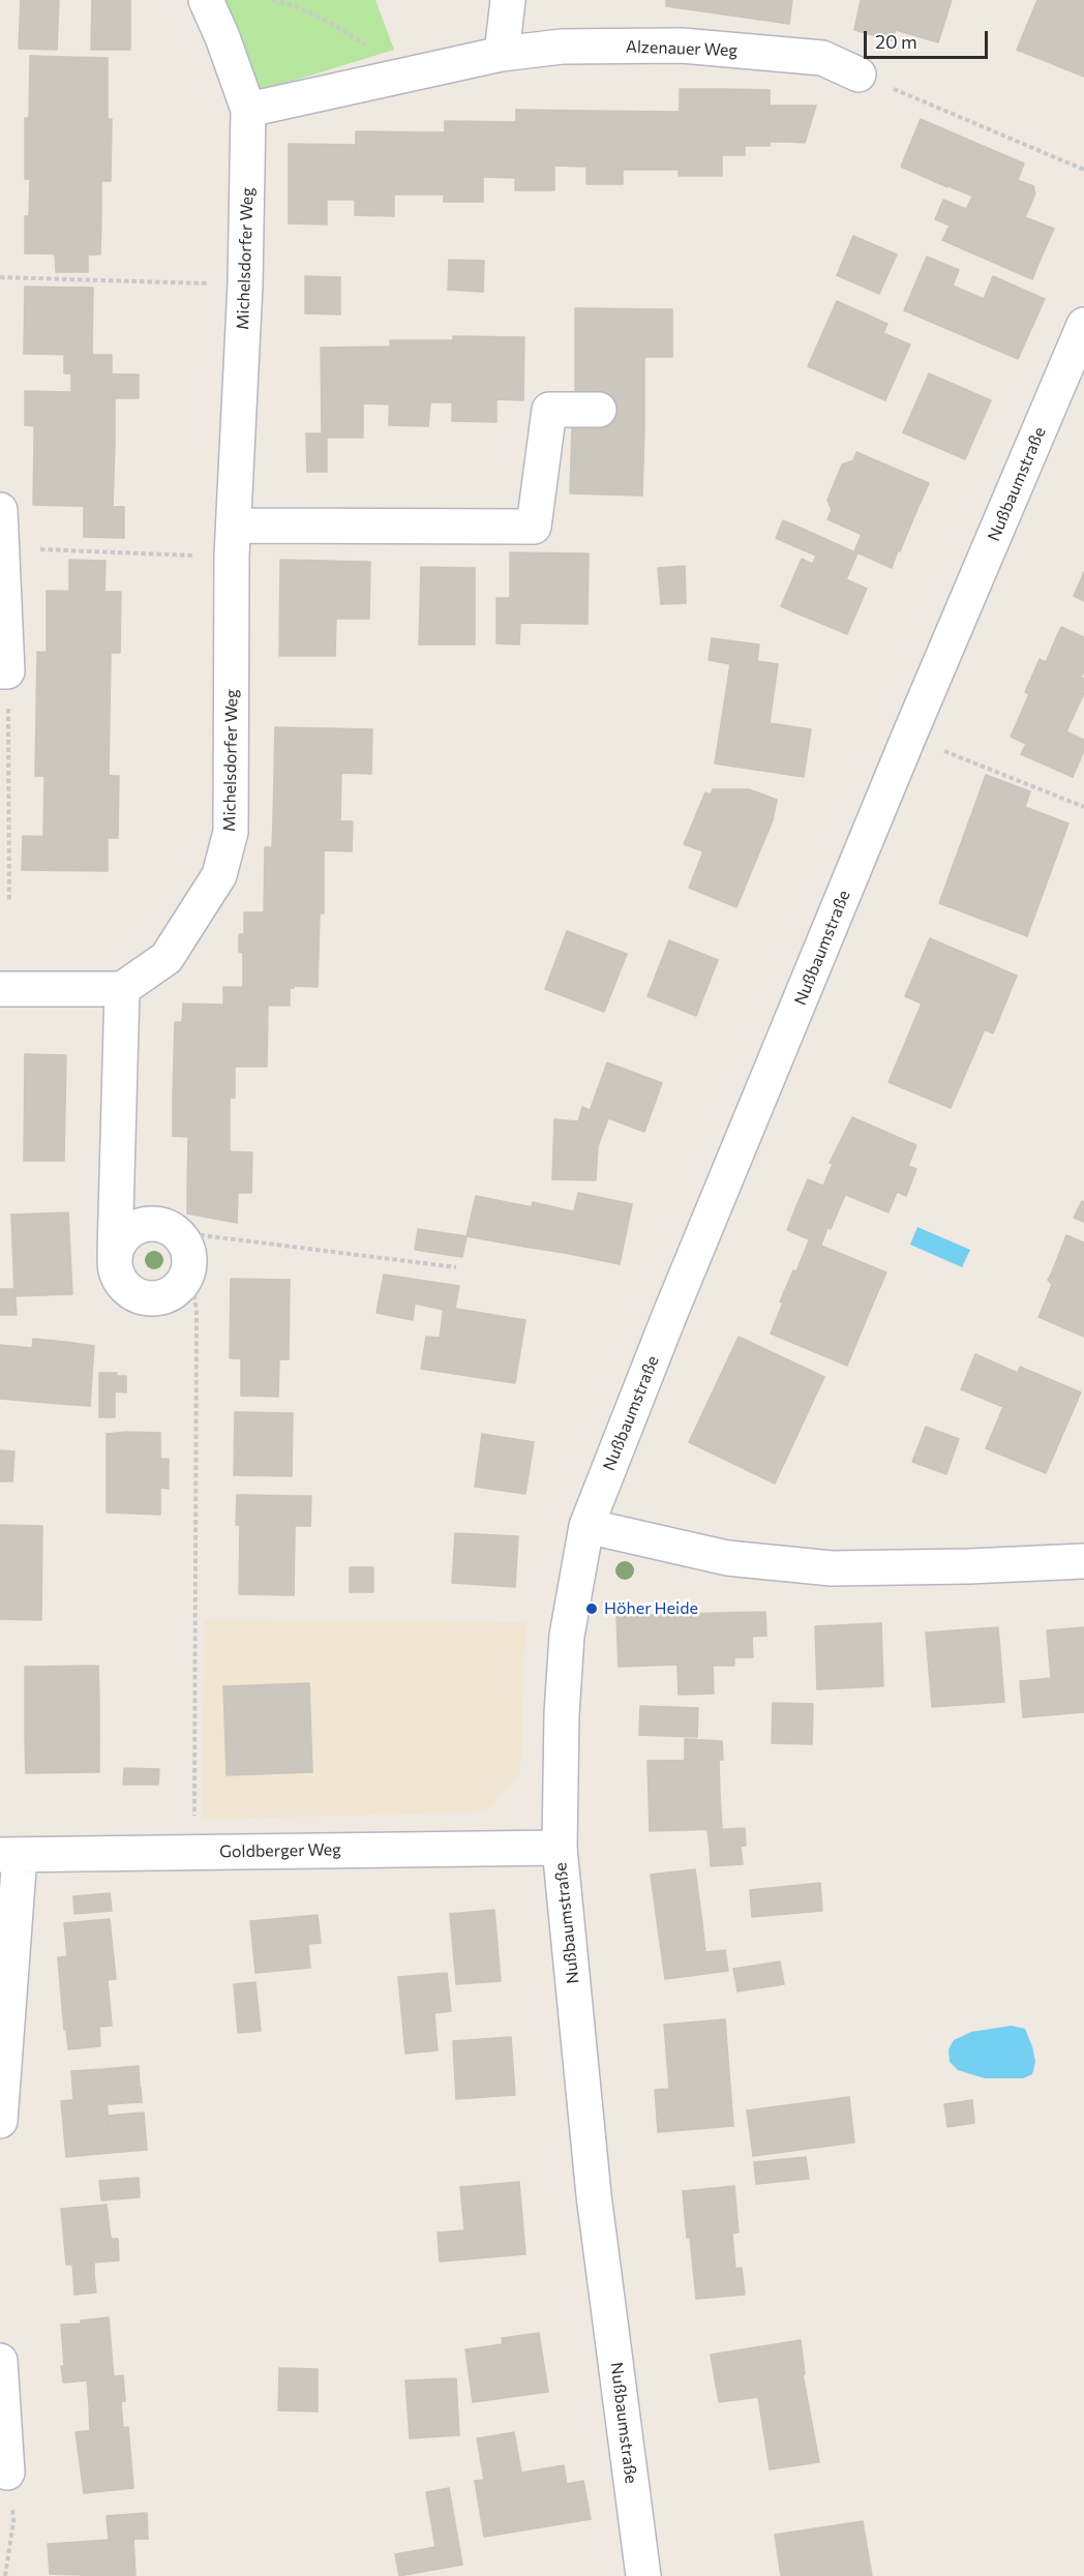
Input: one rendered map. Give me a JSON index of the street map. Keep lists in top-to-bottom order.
{
  "streets": {
    "street": [
      "Alzenauer Weg",
      "Michelsdorfer Weg",
      "Nußbaumstraße",
      "Goldberger Weg"
    ]
  },
  "crossings": [
    ["Alzenauer Weg", "Michelsdorfer Weg"],
    ["Nußbaumstraße", "Goldberger Weg"]
  ],
  "places": ["Höher Heide"],
  "scale_bar": "20 m"
}
